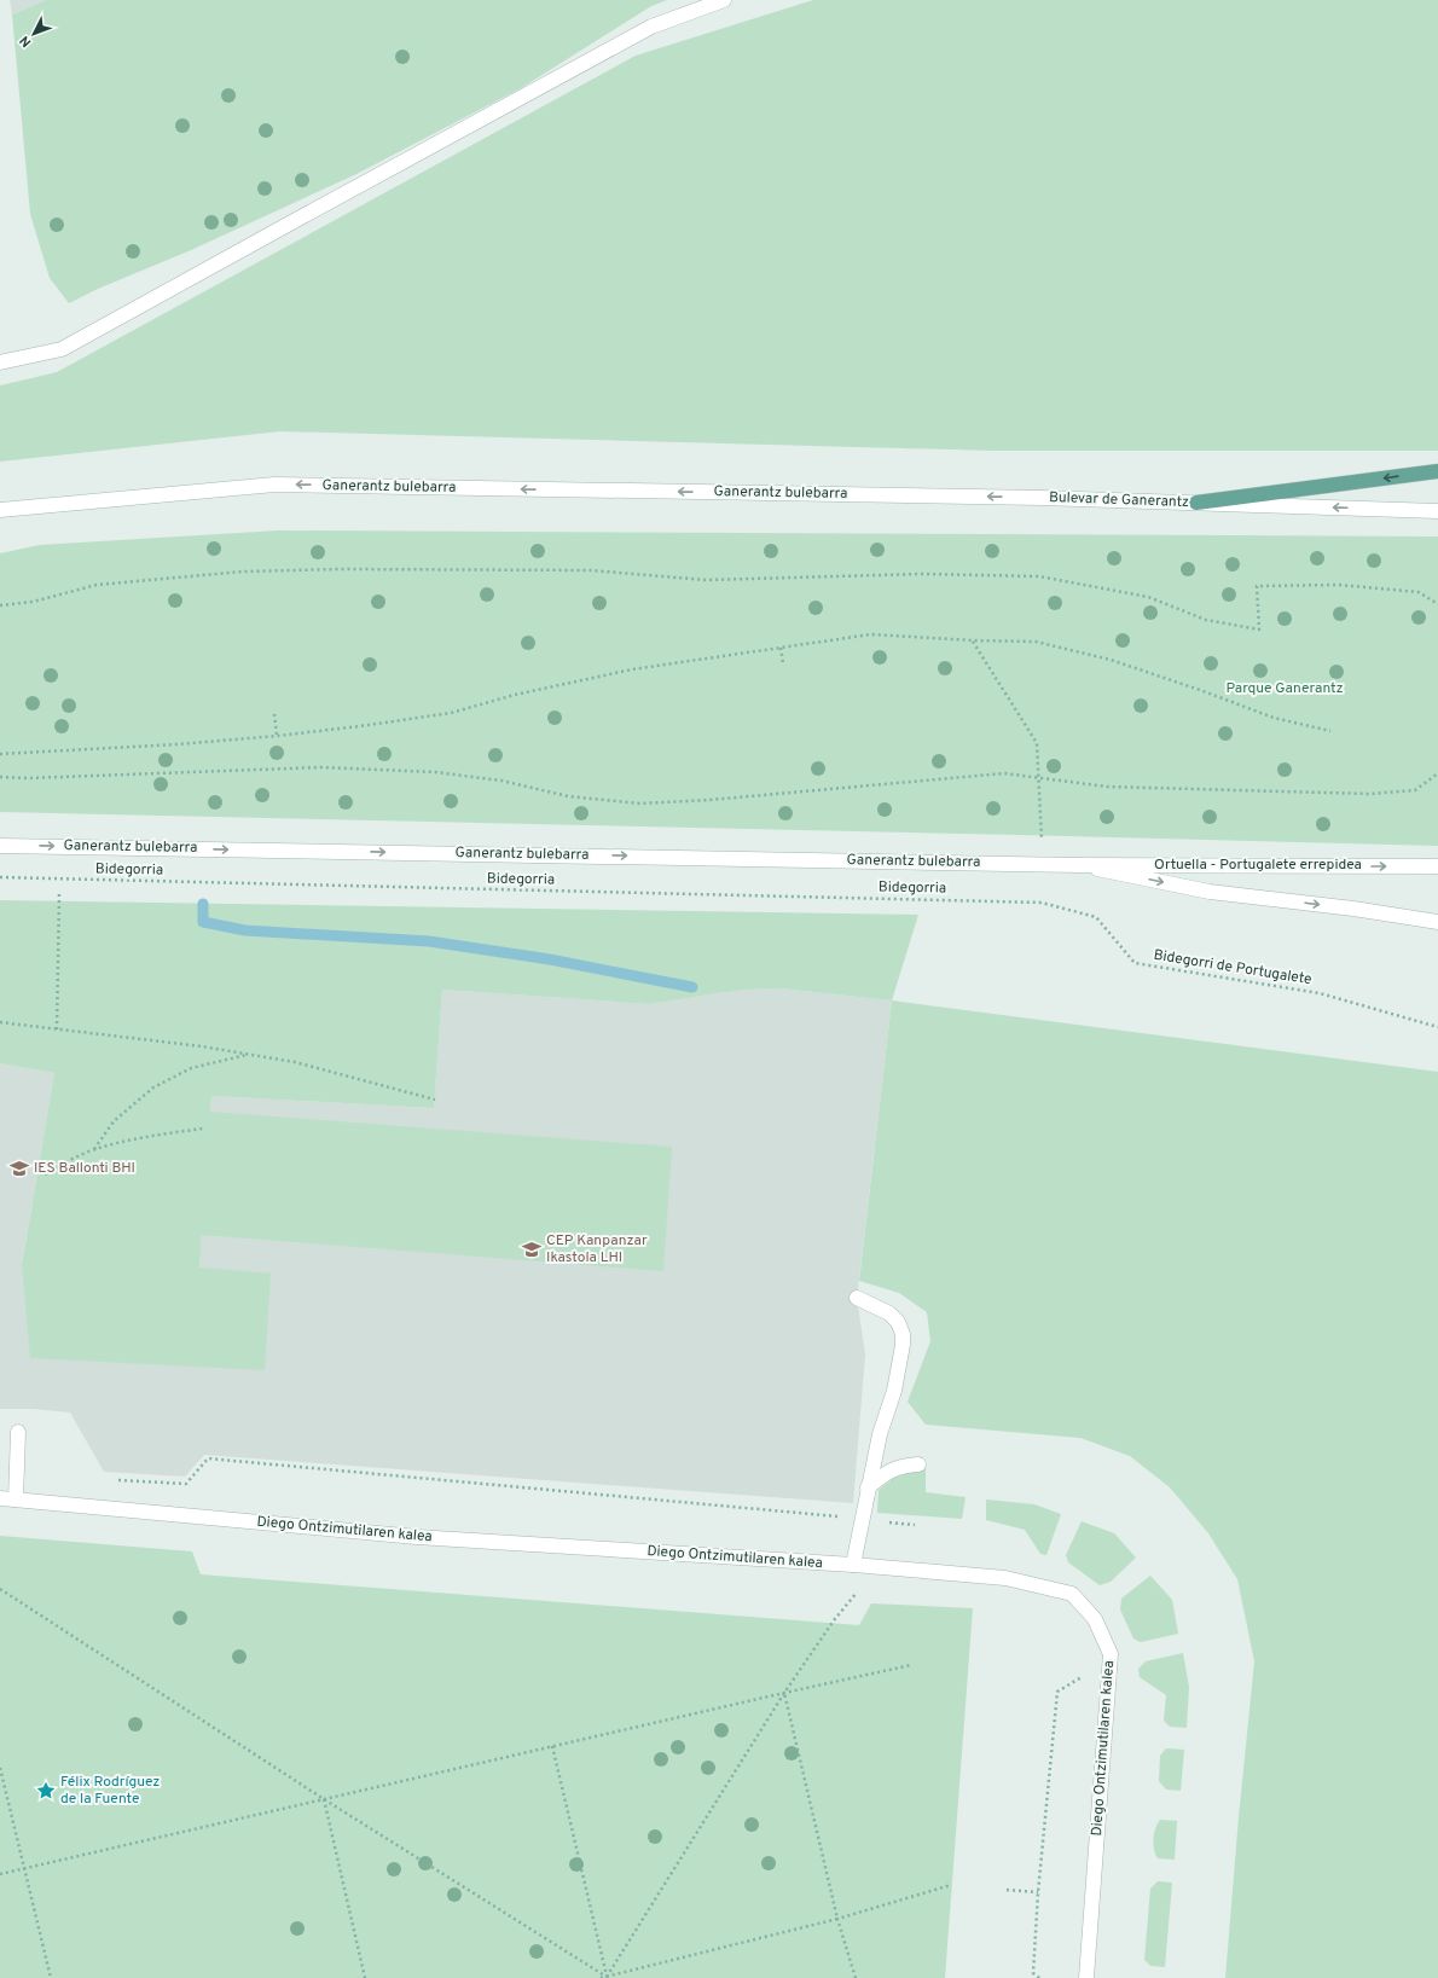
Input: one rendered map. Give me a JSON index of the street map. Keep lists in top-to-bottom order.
{
  "streets": {
    "street": [
      "Ganerantz bulebarra",
      "Bulevar de Ganerantz",
      "Ortuella - Portugalete errepidea",
      "Diego Ontzimutilaren kalea"
    ],
    "path": ["Bidegorria", "Bidegorri de Portugalete"]
  },
  "crossings": [
    ["Ganerantz bulebarra", "Bulevar de Ganerantz"],
    ["Bidegorria", "Bidegorri de Portugalete"]
  ],
  "parks": ["Parque Ganerantz"],
  "places": {
    "school or university": ["IES Ballonti BHI", "CEP Kanpanzar Ikastola LHI"],
    "place": ["Félix Rodríguez de la Fuente"]
  },
  "north": "bottom left"
}
